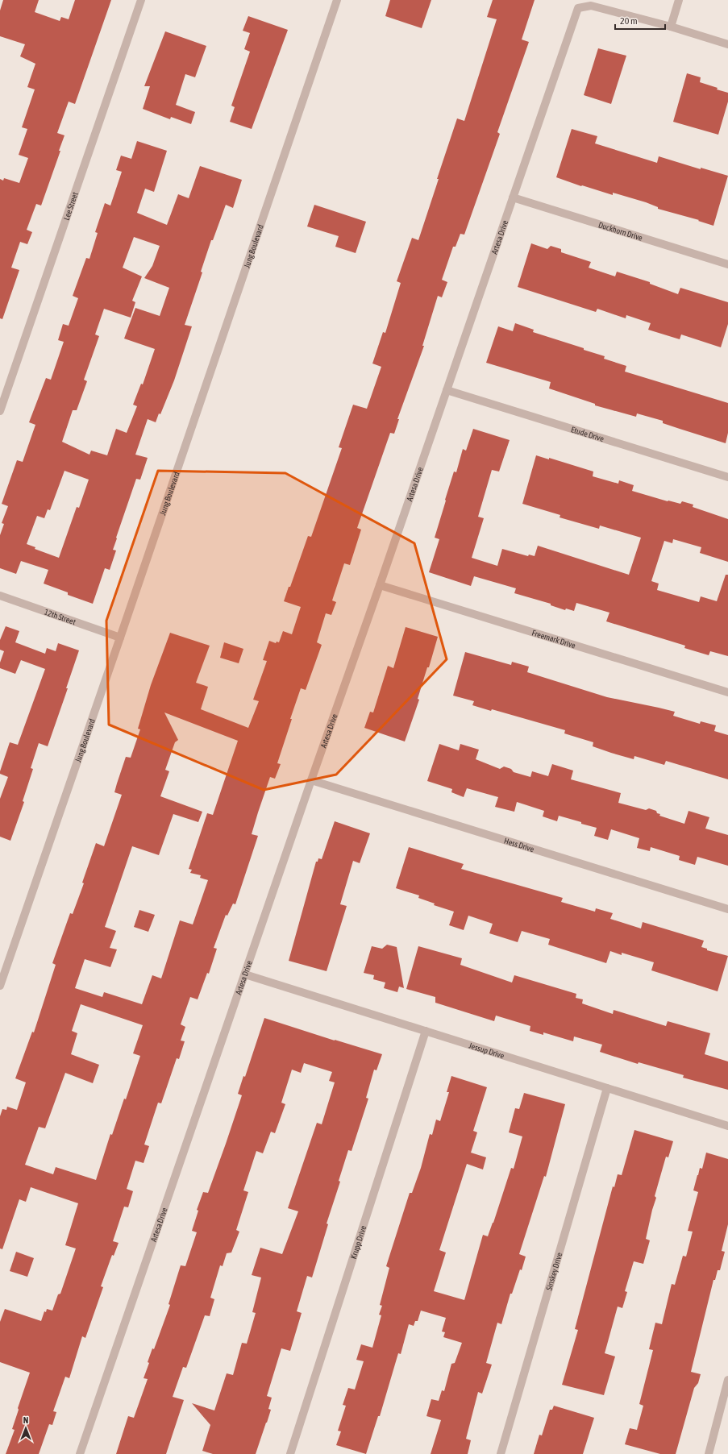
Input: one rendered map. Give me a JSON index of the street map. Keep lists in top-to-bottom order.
{
  "streets": {
    "street": [
      "Lee Street",
      "Duckhorn Drive",
      "Artesa Drive",
      "Jung Boulevard",
      "Etude Drive",
      "12th Street",
      "Freemark Drive",
      "Hess Drive",
      "Jessup Drive",
      "Krupp Drive",
      "Sinskey Drive"
    ]
  },
  "crossings": [
    ["Duckhorn Drive", "Artesa Drive"],
    ["Artesa Drive", "Etude Drive"],
    ["Artesa Drive", "Freemark Drive"],
    ["Artesa Drive", "Hess Drive"],
    ["Artesa Drive", "Jessup Drive"],
    ["Jung Boulevard", "12th Street"],
    ["Jessup Drive", "Krupp Drive"],
    ["Jessup Drive", "Sinskey Drive"]
  ],
  "scale_bar": "20 m",
  "north": "top"
}
